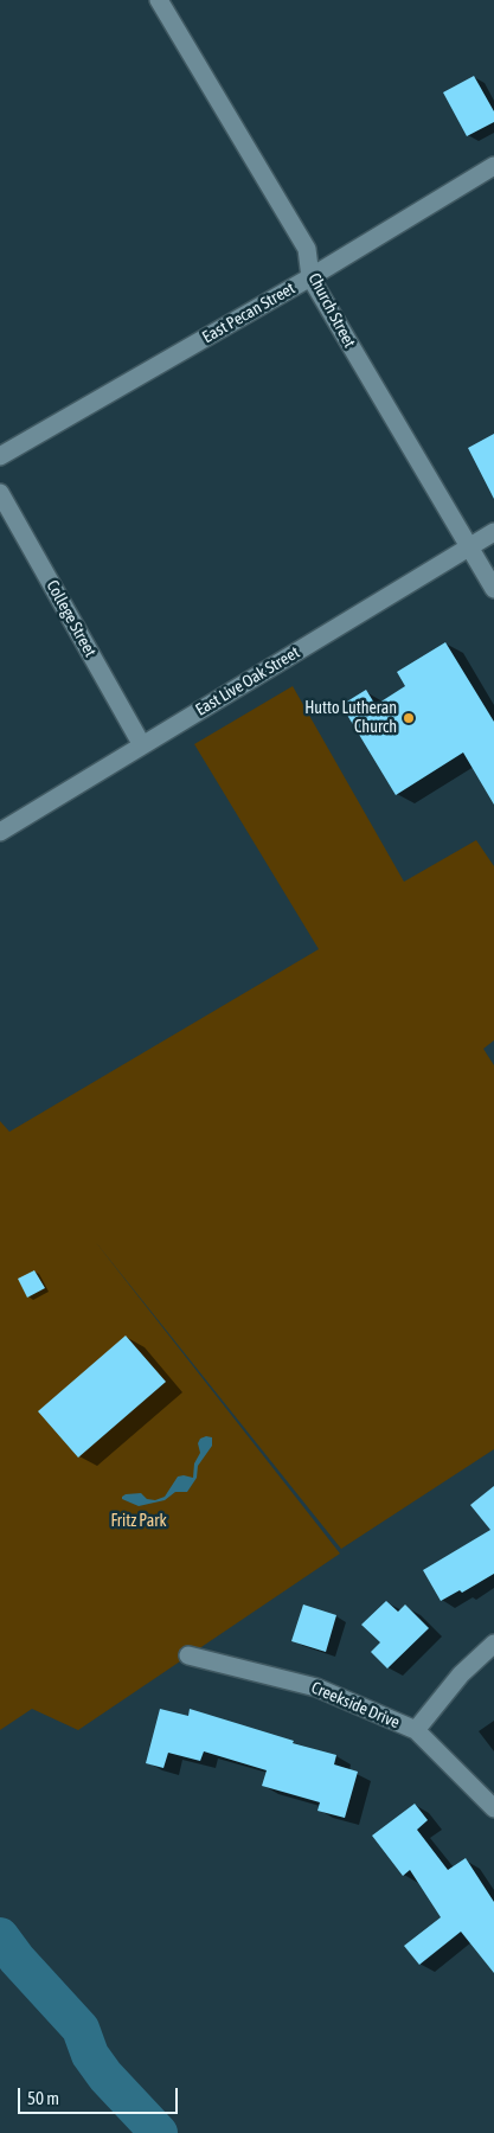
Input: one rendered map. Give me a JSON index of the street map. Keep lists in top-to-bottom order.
{
  "streets": {
    "street": [
      "Church Street",
      "East Pecan Street",
      "College Street",
      "East Live Oak Street",
      "Creekside Drive"
    ]
  },
  "crossings": [
    ["Church Street", "East Pecan Street"],
    ["Church Street", "East Live Oak Street"],
    ["College Street", "East Live Oak Street"]
  ],
  "parks": ["Fritz Park"],
  "places": ["Hutto Lutheran Church"],
  "scale_bar": "50 m"
}
